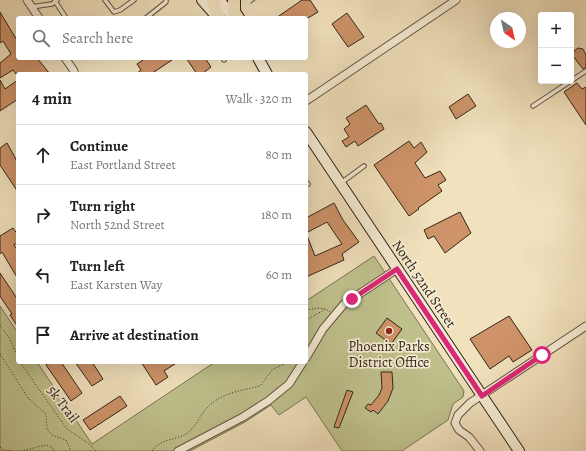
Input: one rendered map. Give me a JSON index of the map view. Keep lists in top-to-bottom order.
{
  "streets": {
    "main road": ["North 52nd Street"],
    "path": ["5k Trail"]
  },
  "places": ["Phoenix Parks District Office"],
  "north": "bottom right",
  "page": {
    "map_buttons": ["+", "−"],
    "search": "Search here",
    "heading": ["4 min", "Walk · 320 m"],
    "list": [
      ["Continue", "East Portland Street", "80 m"],
      ["Turn right", "North 52nd Street", "180 m"],
      ["Turn left", "East Karsten Way", "60 m"],
      "Arrive at destination"
    ]
  }
}
